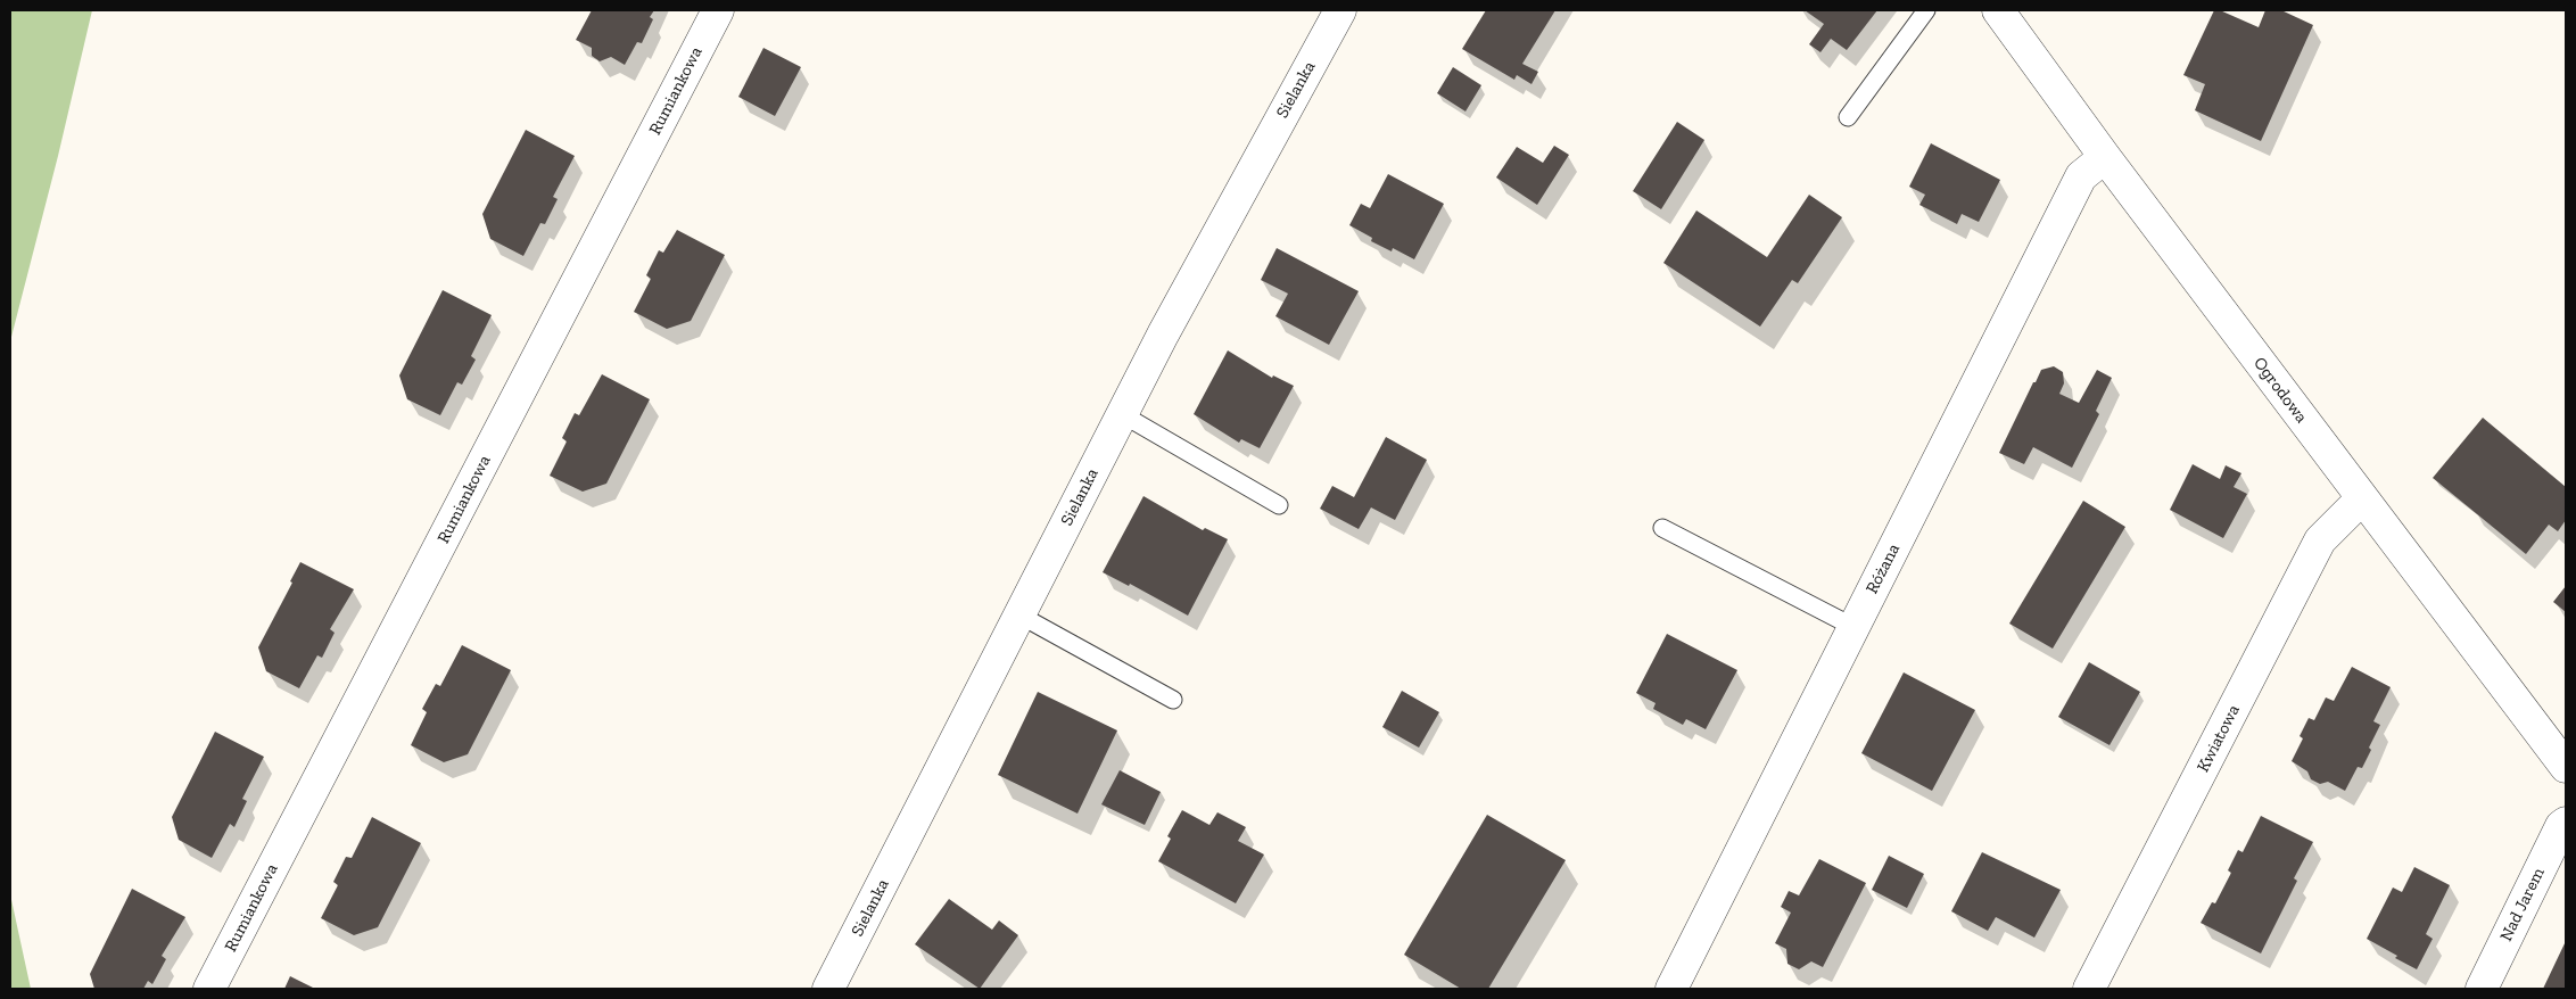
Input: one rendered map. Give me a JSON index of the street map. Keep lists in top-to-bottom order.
{
  "streets": {
    "street": [
      "Sielanka",
      "Rumiankowa",
      "Ogrodowa",
      "Różana",
      "Kwiatowa",
      "Nad Jarem"
    ]
  },
  "crossings": [
    ["Ogrodowa", "Różana"],
    ["Ogrodowa", "Kwiatowa"]
  ]
}
